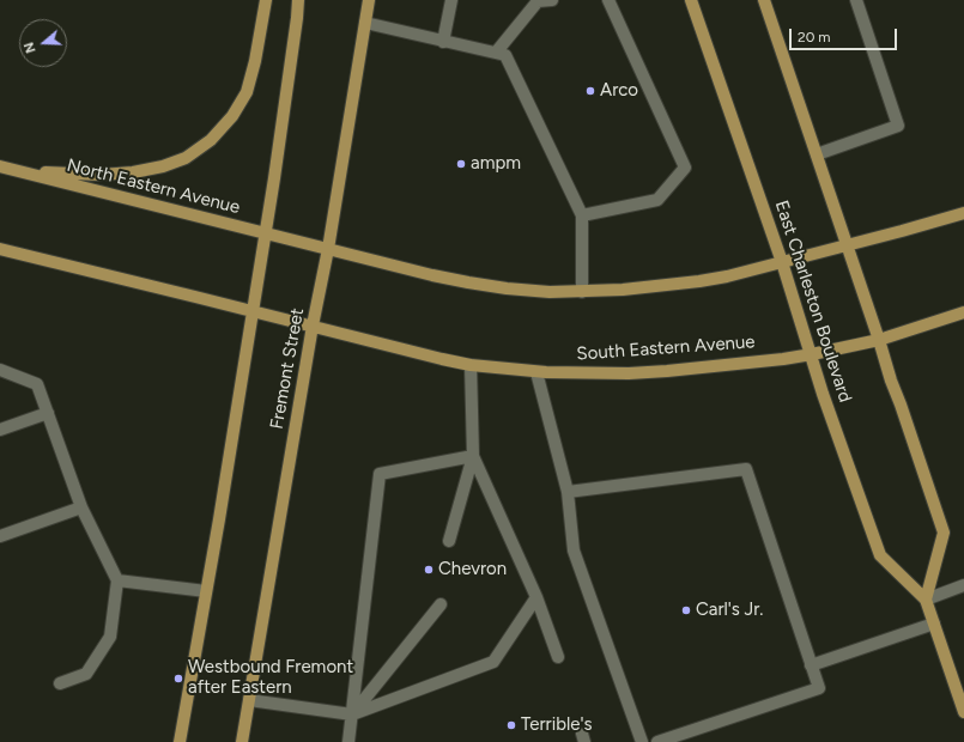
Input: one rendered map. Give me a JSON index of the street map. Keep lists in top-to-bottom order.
{
  "streets": {
    "main road": [
      "North Eastern Avenue",
      "East Charleston Boulevard",
      "South Eastern Avenue",
      "Fremont Street"
    ]
  },
  "crossings": [
    ["North Eastern Avenue", "Fremont Street"],
    ["East Charleston Boulevard", "South Eastern Avenue"],
    ["South Eastern Avenue", "Fremont Street"]
  ],
  "places": [
    "Arco",
    "ampm",
    "Chevron",
    "Carl's Jr.",
    "Westbound Fremont after Eastern",
    "Terrible's"
  ],
  "scale_bar": "20 m",
  "north": "left"
}
